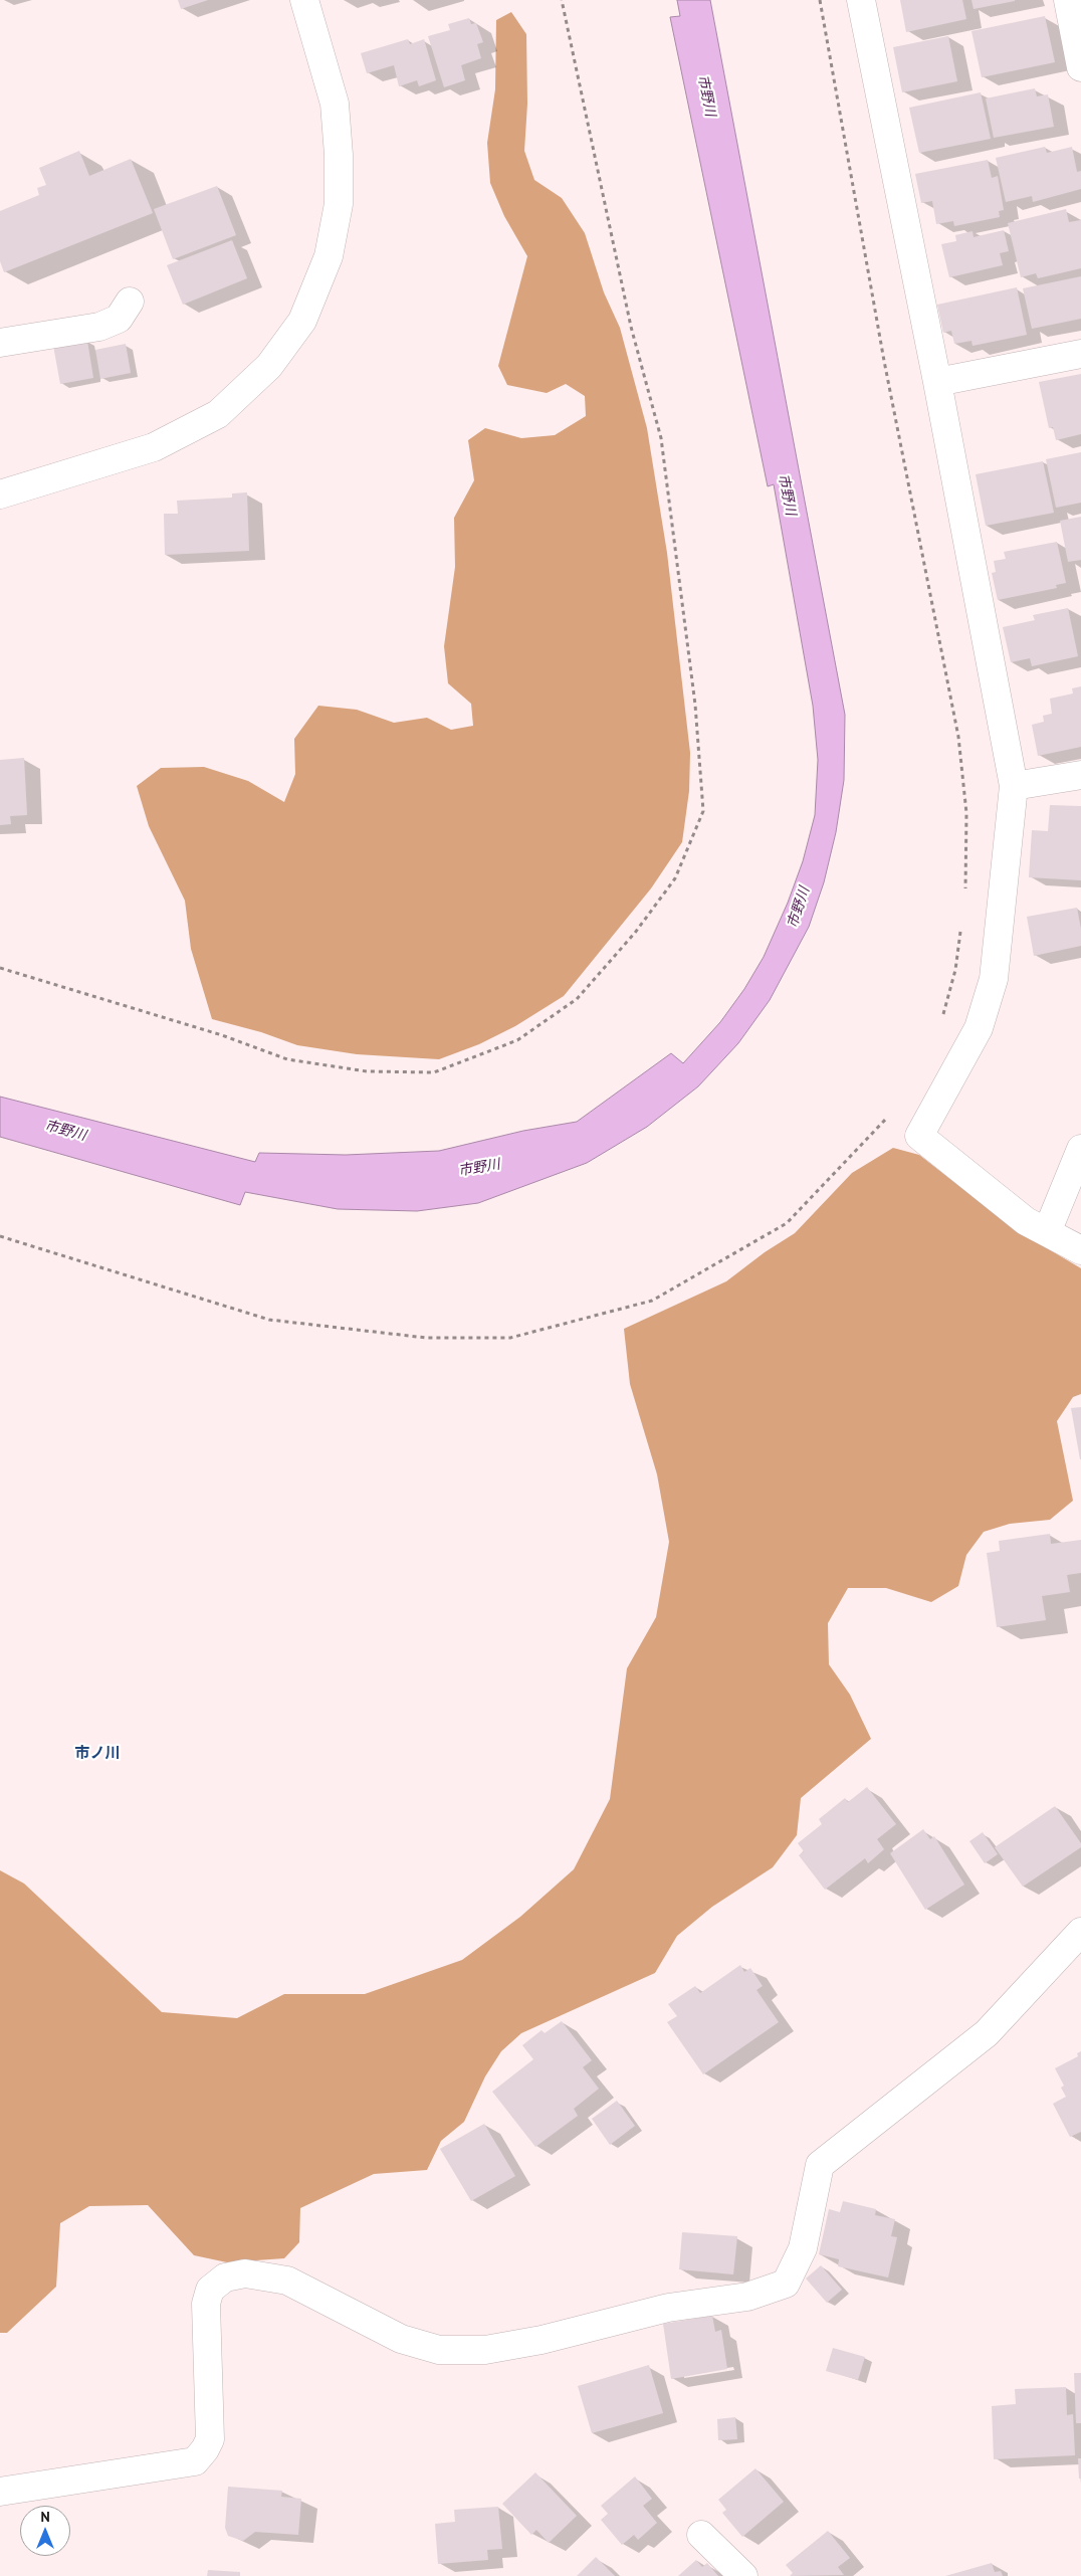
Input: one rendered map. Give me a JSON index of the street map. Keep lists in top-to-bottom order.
{
  "districts": ["市ノ川"],
  "water": ["市野川"],
  "north": "top"
}
